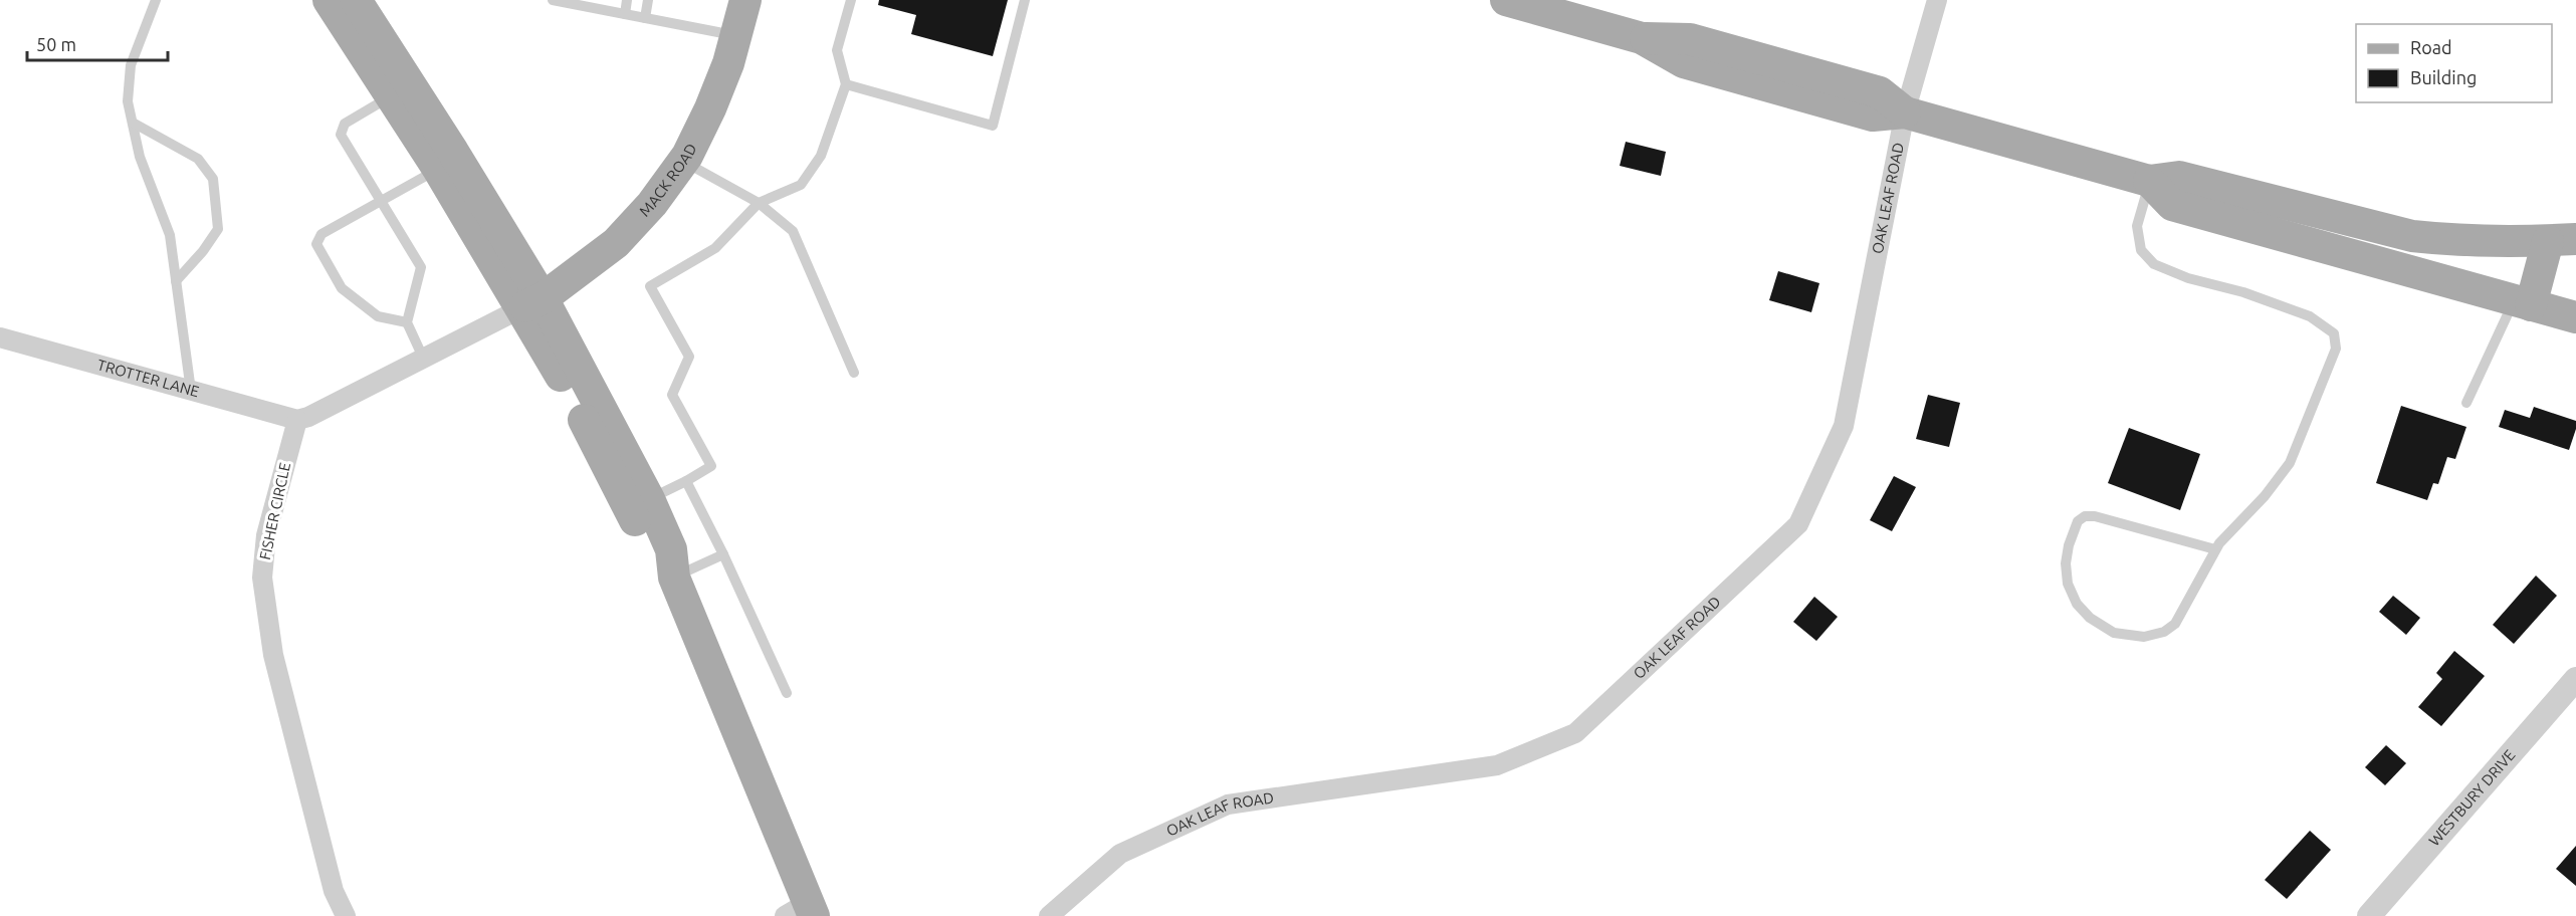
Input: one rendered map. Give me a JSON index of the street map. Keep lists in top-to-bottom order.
{
  "streets": {
    "main road": ["MACK ROAD"],
    "street": [
      "OAK LEAF ROAD",
      "TROTTER LANE",
      "FISHER CIRCLE",
      "WESTBURY DRIVE"
    ]
  },
  "crossings": [
    ["TROTTER LANE", "FISHER CIRCLE"]
  ],
  "legend": ["Road", "Building"],
  "scale_bar": "50 m"
}
